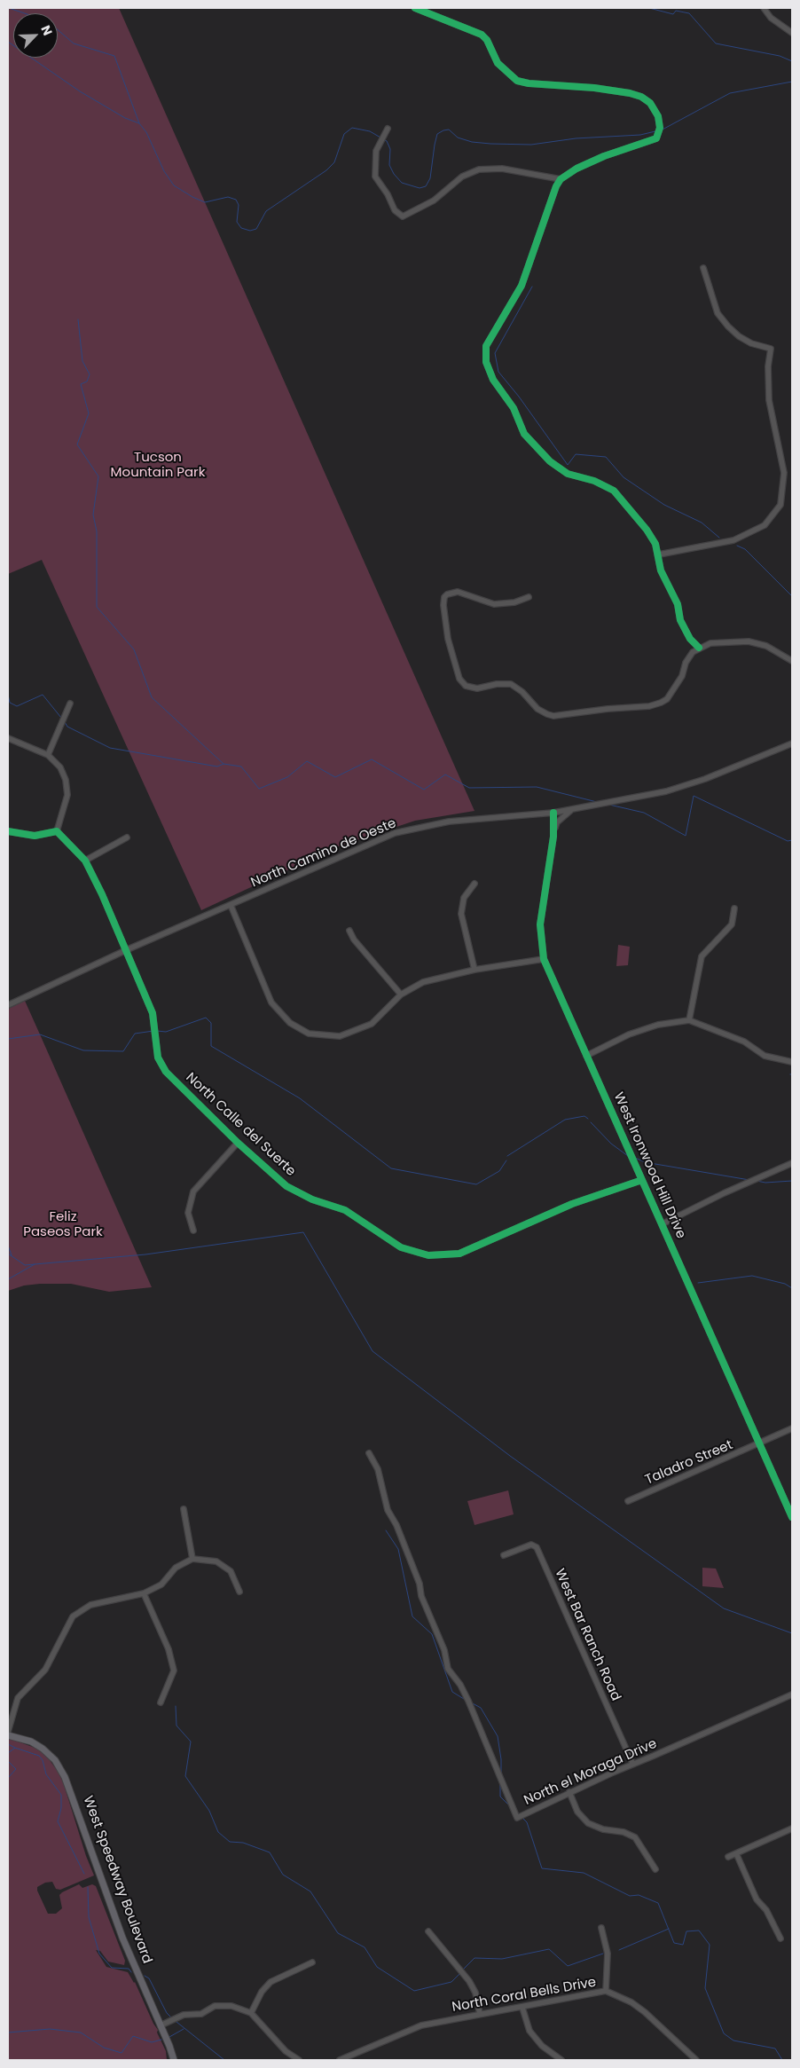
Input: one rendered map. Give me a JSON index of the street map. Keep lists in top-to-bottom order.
{
  "streets": {
    "main road": ["West Speedway Boulevard"],
    "street": [
      "North Camino de Oeste",
      "North Calle del Suerte",
      "West Ironwood Hill Drive",
      "Taladro Street",
      "West Bar Ranch Road",
      "North el Moraga Drive",
      "North Coral Bells Drive"
    ]
  },
  "crossings": [
    ["North Camino de Oeste", "North Calle del Suerte"],
    ["North Camino de Oeste", "West Ironwood Hill Drive"],
    ["North Calle del Suerte", "West Ironwood Hill Drive"],
    ["West Ironwood Hill Drive", "Taladro Street"],
    ["West Bar Ranch Road", "North el Moraga Drive"]
  ],
  "parks": ["Tucson Mountain Park", "Feliz Paseos Park"],
  "north": "top right"
}
